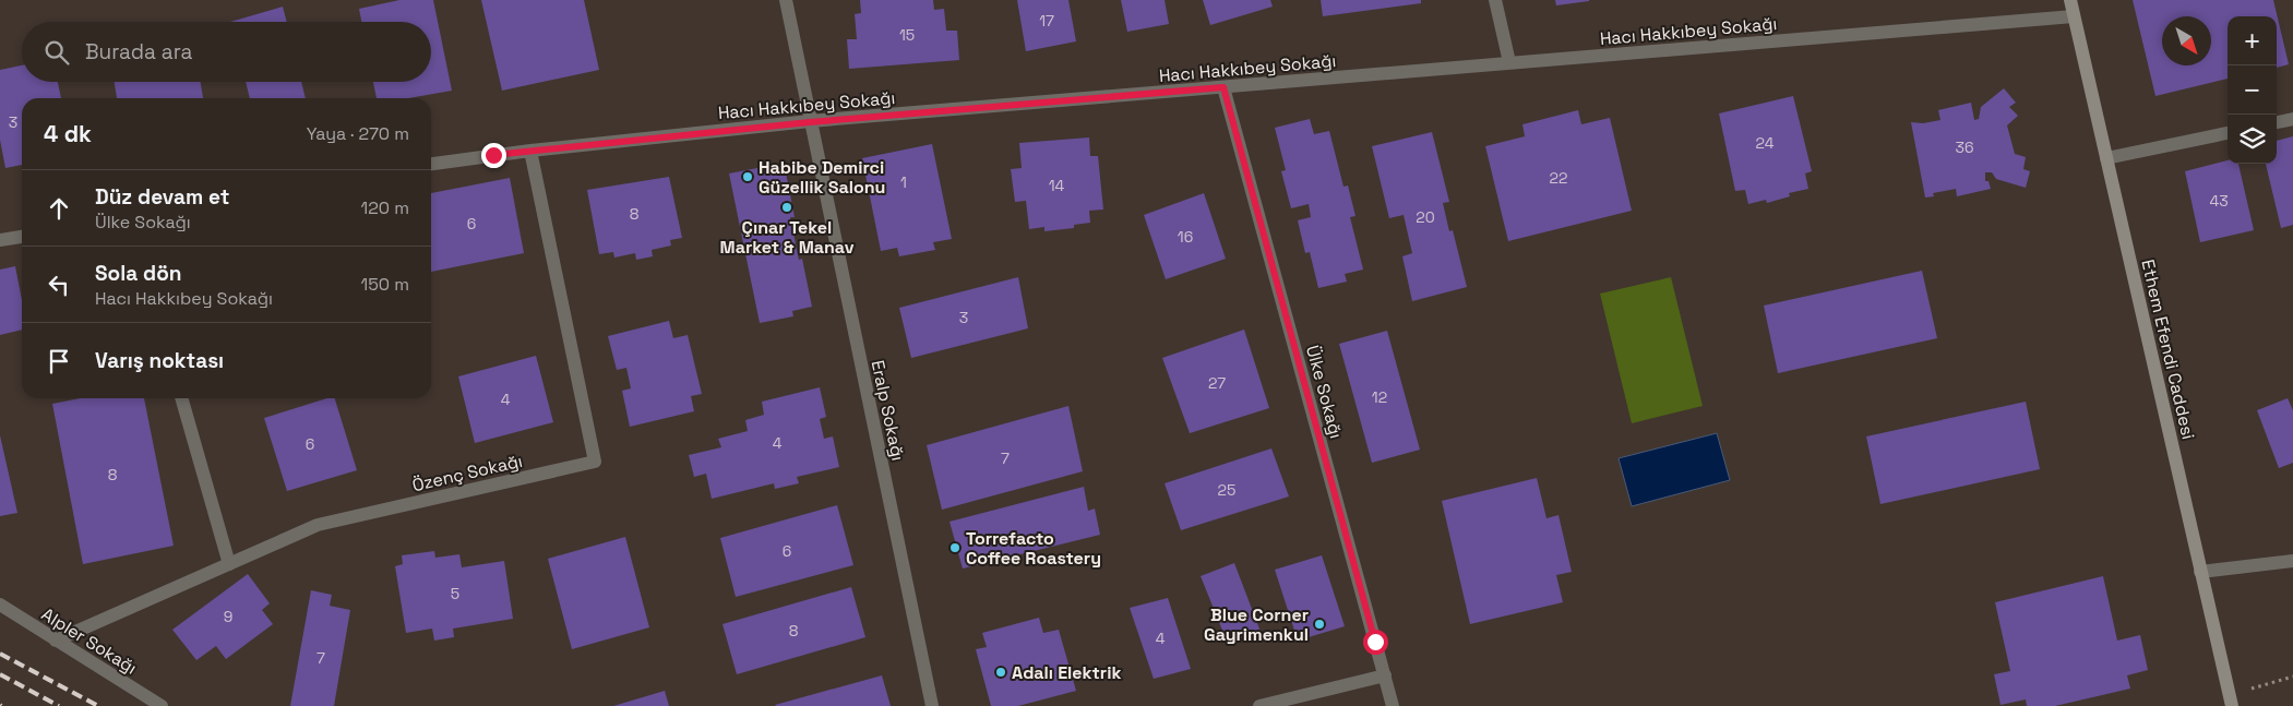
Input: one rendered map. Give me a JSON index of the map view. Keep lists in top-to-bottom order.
{
  "streets": {
    "main road": ["Ethem Efendi Caddesi"],
    "street": [
      "Hacı Hakkıbey Sokağı",
      "Ülke Sokağı",
      "Eralp Sokağı",
      "Özenç Sokağı",
      "Alpler Sokağı"
    ]
  },
  "crossings": [
    ["Hacı Hakkıbey Sokağı", "Ethem Efendi Caddesi"],
    ["Hacı Hakkıbey Sokağı", "Ülke Sokağı"],
    ["Hacı Hakkıbey Sokağı", "Eralp Sokağı"],
    ["Hacı Hakkıbey Sokağı", "Özenç Sokağı"],
    ["Özenç Sokağı", "Alpler Sokağı"]
  ],
  "places": [
    "Habibe Demirci Güzellik Salonu",
    "Çınar Tekel Market & Manav",
    "Torrefacto Coffee Roastery",
    "Blue Corner Gayrimenkul",
    "Adalı Elektrik"
  ],
  "house_numbers": [
    "17",
    "15",
    "3",
    "24",
    "36",
    "22",
    "1",
    "14",
    "43",
    "8",
    "20",
    "6",
    "16",
    "3",
    "27",
    "12",
    "4",
    "4",
    "6",
    "7",
    "8",
    "25",
    "6",
    "5",
    "9",
    "8",
    "4",
    "7"
  ],
  "north": "bottom right",
  "page": {
    "map_buttons": ["+", "−"],
    "search": "Burada ara",
    "heading": ["4 dk", "Yaya · 270 m"],
    "list": [
      ["Düz devam et", "Ülke Sokağı", "120 m"],
      ["Sola dön", "Hacı Hakkıbey Sokağı", "150 m"],
      "Varış noktası"
    ]
  }
}
